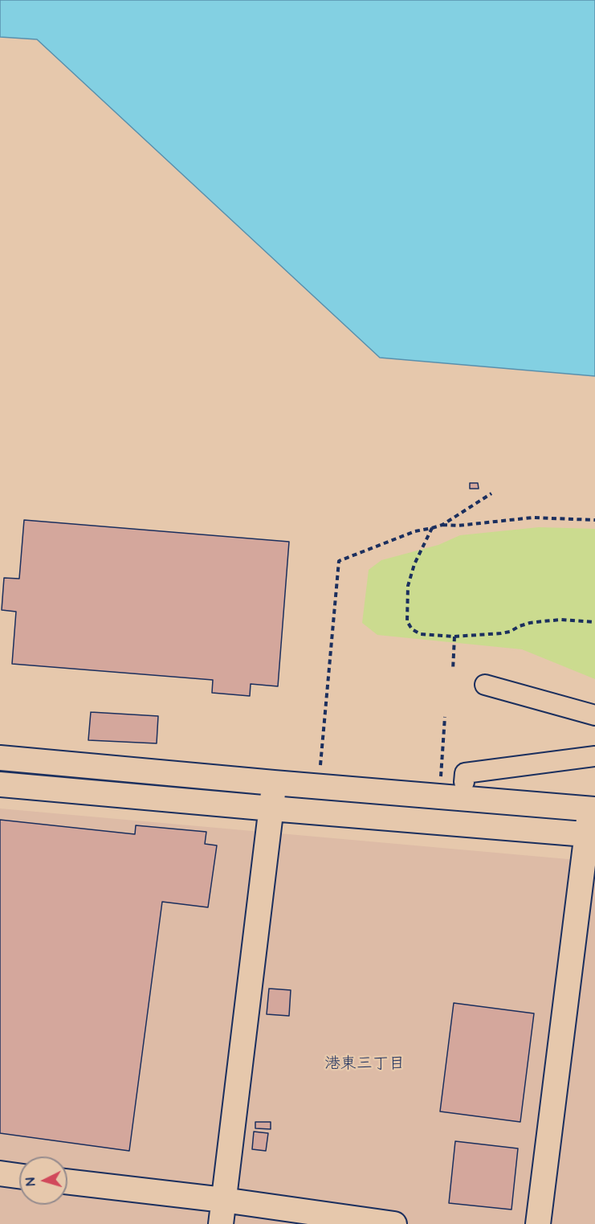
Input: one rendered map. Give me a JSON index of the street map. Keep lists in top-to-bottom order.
{
  "districts": ["港東三丁目"],
  "north": "left"
}
